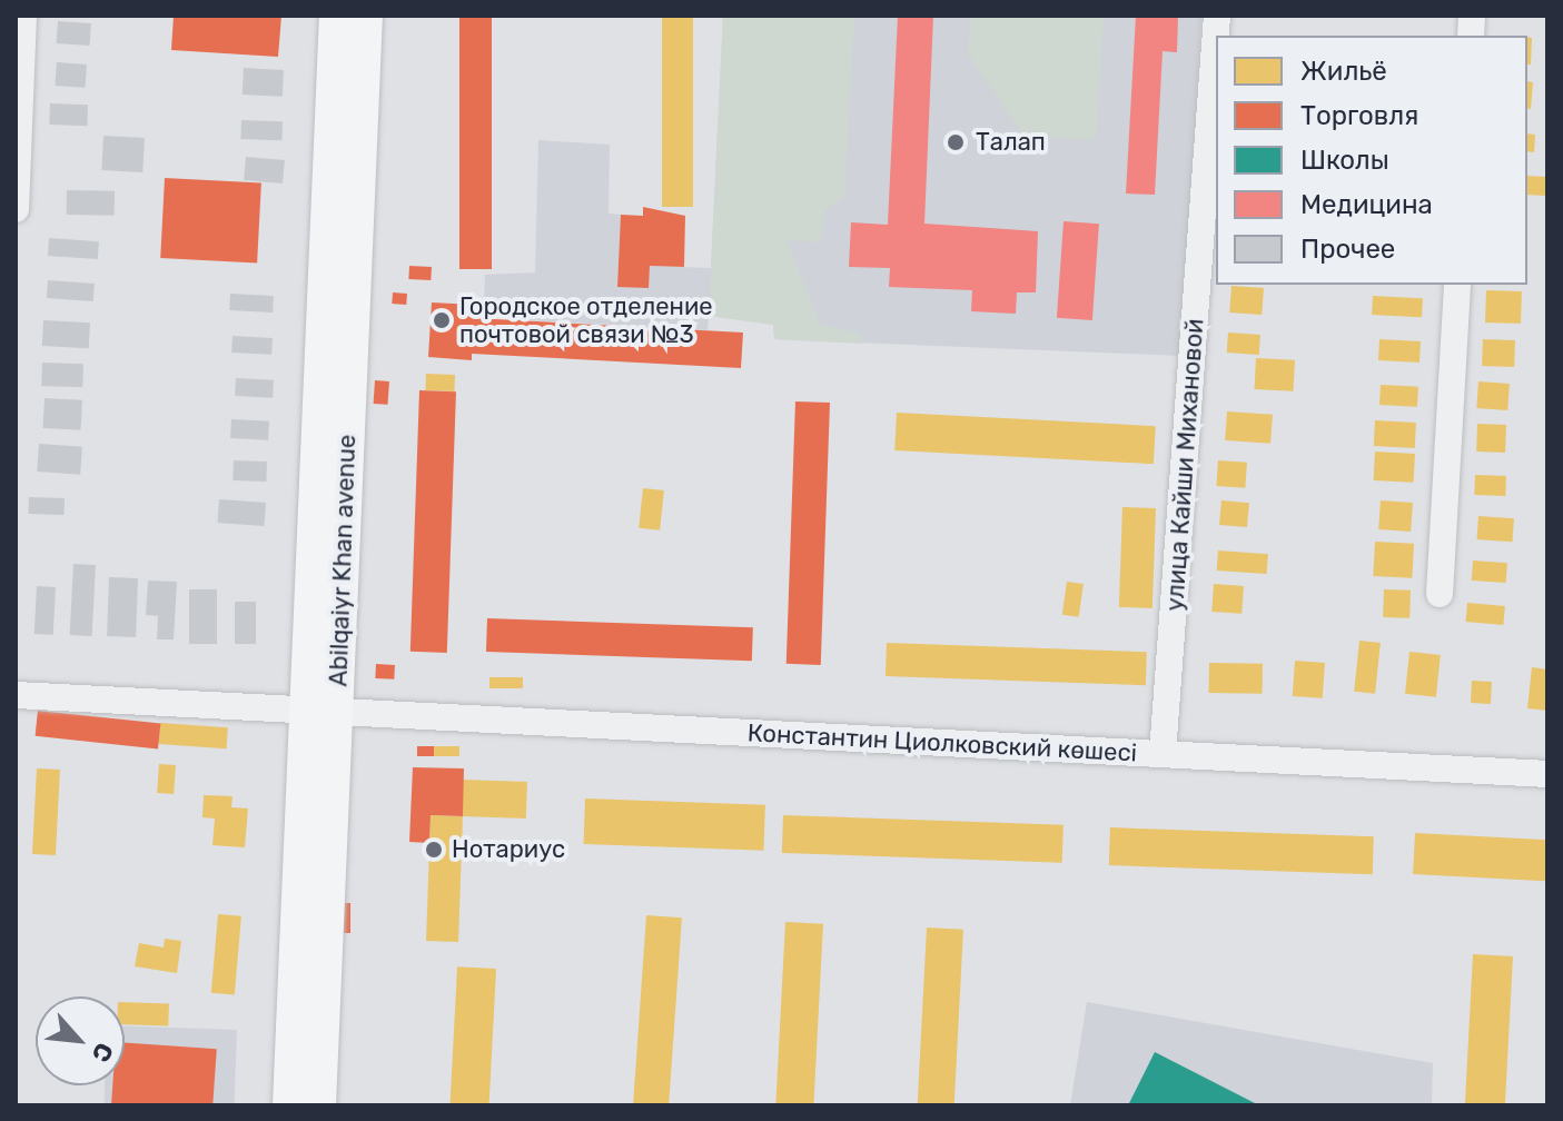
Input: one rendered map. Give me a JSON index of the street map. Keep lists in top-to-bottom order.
{
  "streets": {
    "main road": ["Abilqaiyr Khan avenue"],
    "street": ["улица Кайши Михановой", "Константин Циолковский көшесі"]
  },
  "crossings": [
    ["улица Кайши Михановой", "Константин Циолковский көшесі"],
    ["Abilqaiyr Khan avenue", "Константин Циолковский көшесі"]
  ],
  "places": ["Талап", "Городское отделение почтовой связи №3", "Нотариус"],
  "legend": [
    "Жильё",
    "Торговля",
    "Школы",
    "Медицина",
    "Прочее"
  ],
  "north": "bottom right"
}
